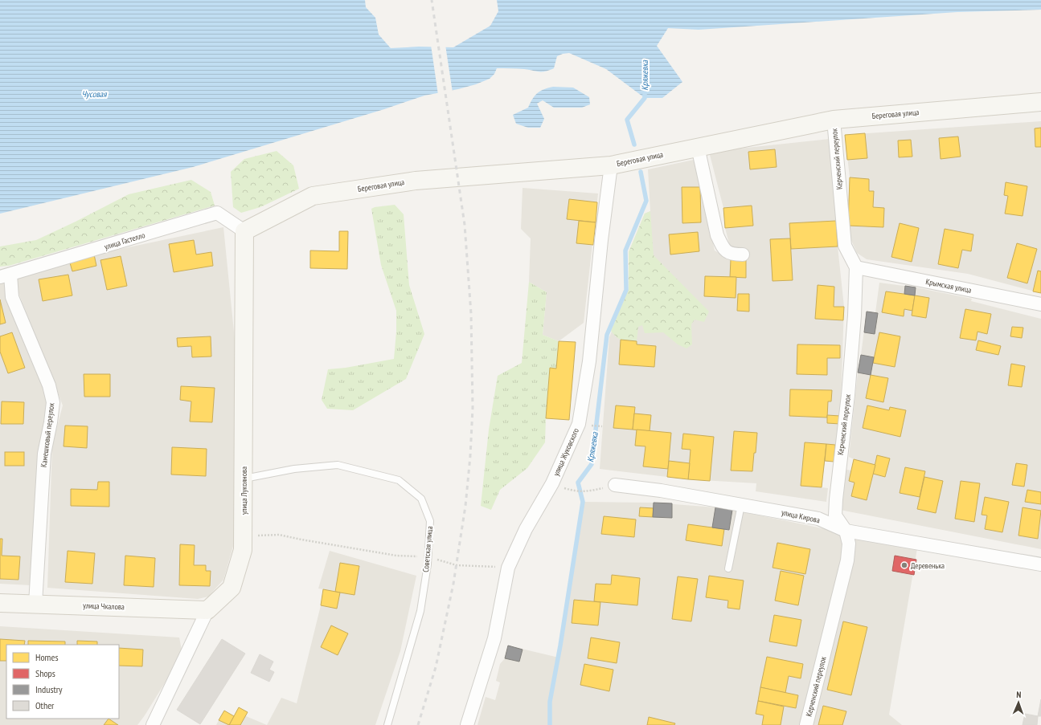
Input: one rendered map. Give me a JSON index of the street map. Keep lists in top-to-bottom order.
{
  "streets": {
    "street": [
      "Береговая улица",
      "Керченский переулок",
      "улица Гастелло",
      "Крымская улица",
      "Камешковый переулок",
      "улица Жуковского",
      "улица Лукоянова",
      "улица Кирова",
      "улица Чкалова"
    ],
    "lane": ["Советская улица"]
  },
  "crossings": [
    ["Береговая улица", "Керченский переулок"],
    ["Береговая улица", "улица Гастелло"],
    ["Береговая улица", "улица Жуковского"],
    ["Береговая улица", "улица Лукоянова"],
    ["Керченский переулок", "Крымская улица"],
    ["Керченский переулок", "улица Кирова"],
    ["улица Гастелло", "Камешковый переулок"],
    ["улица Гастелло", "улица Лукоянова"],
    ["Камешковый переулок", "улица Чкалова"],
    ["улица Лукоянова", "Советская улица"],
    ["улица Лукоянова", "улица Чкалова"]
  ],
  "water": ["Кряжевка", "Чусовая"],
  "places": ["Деревенька"],
  "legend": [
    "Homes",
    "Shops",
    "Industry",
    "Other"
  ],
  "north": "top"
}
